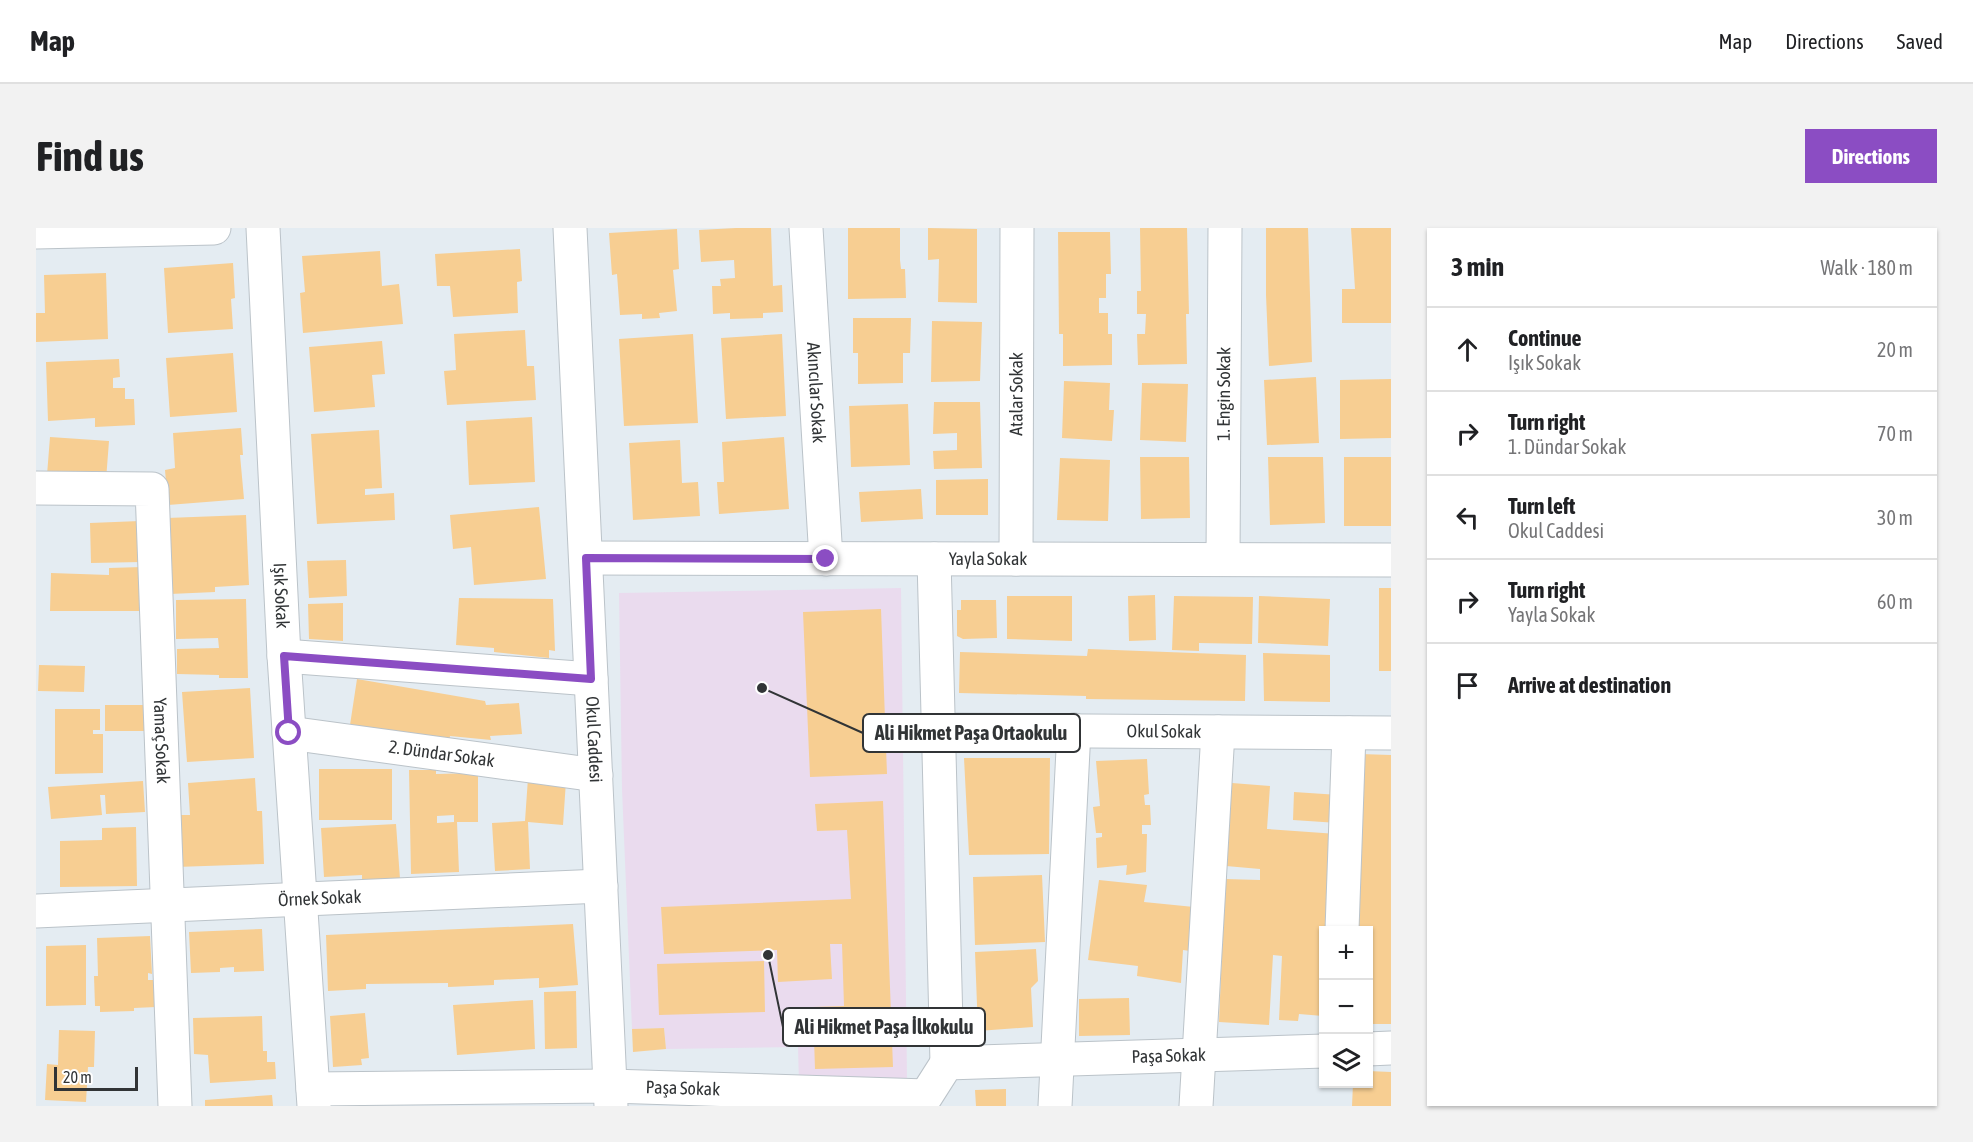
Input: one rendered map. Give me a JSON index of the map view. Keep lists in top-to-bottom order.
{
  "streets": {
    "street": [
      "Akıncılar Sokak",
      "Atalar Sokak",
      "1. Engin Sokak",
      "Yayla Sokak",
      "Işık Sokak",
      "Okul Sokak",
      "Okul Caddesi",
      "Yamaç Sokak",
      "2. Dündar Sokak",
      "Örnek Sokak",
      "Paşa Sokak"
    ]
  },
  "crossings": [
    ["Akıncılar Sokak", "Yayla Sokak"],
    ["Atalar Sokak", "Yayla Sokak"],
    ["1. Engin Sokak", "Yayla Sokak"],
    ["Yayla Sokak", "Okul Caddesi"],
    ["Işık Sokak", "2. Dündar Sokak"],
    ["Işık Sokak", "Örnek Sokak"],
    ["Işık Sokak", "Paşa Sokak"],
    ["Okul Caddesi", "2. Dündar Sokak"],
    ["Okul Caddesi", "Örnek Sokak"],
    ["Okul Caddesi", "Paşa Sokak"],
    ["Yamaç Sokak", "Örnek Sokak"]
  ],
  "places": ["Ali Hikmet Paşa Ortaokulu", "Ali Hikmet Paşa İlkokulu"],
  "scale_bar": "20 m",
  "page": {
    "header": "Map",
    "nav": ["Map", "Directions", "Saved"],
    "buttons": "Directions",
    "title": "Find us",
    "heading": ["3 min", "Walk · 180 m"],
    "list": [
      ["Continue", "Işık Sokak", "20 m"],
      ["Turn right", "1. Dündar Sokak", "70 m"],
      ["Turn left", "Okul Caddesi", "30 m"],
      ["Turn right", "Yayla Sokak", "60 m"],
      "Arrive at destination"
    ],
    "map_buttons": ["+", "−"],
    "scale": "20 m"
  }
}
